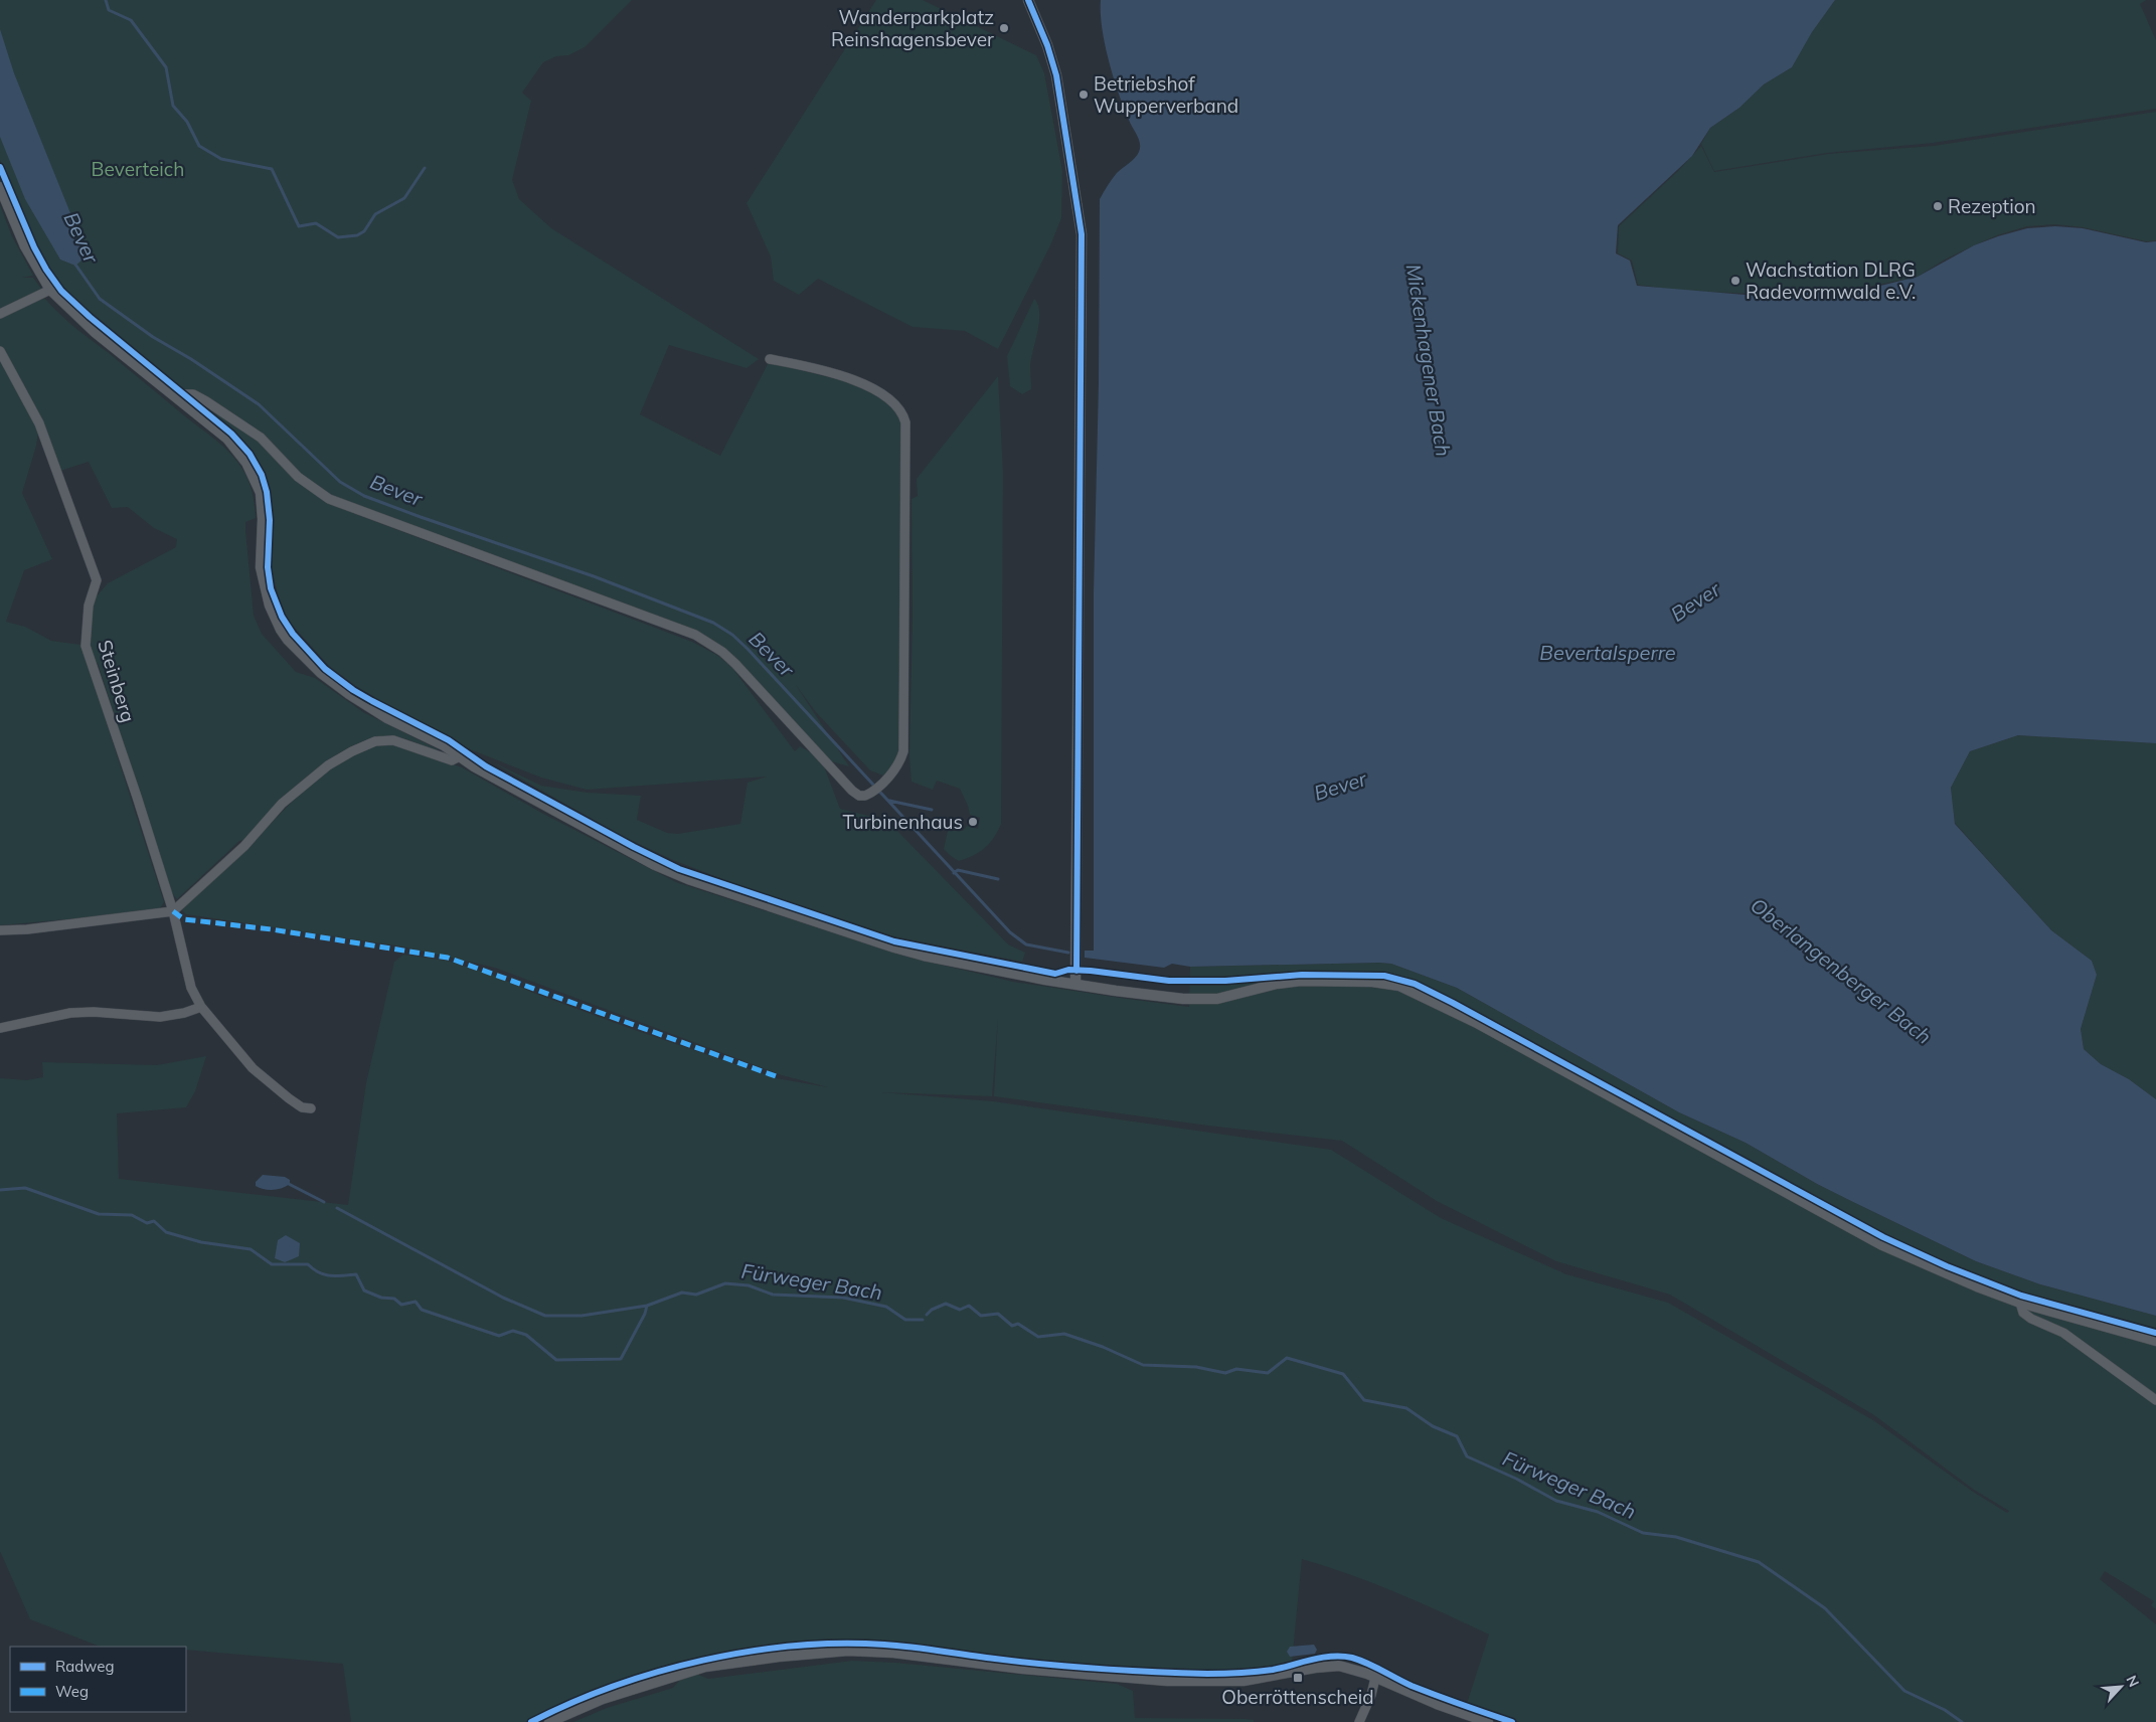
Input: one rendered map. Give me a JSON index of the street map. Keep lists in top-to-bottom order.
{
  "streets": {
    "street": ["Steinberg"]
  },
  "water": [
    "Bever",
    "Mickenhagener Bach",
    "Bevertalsperre",
    "Oberlangenberger Bach",
    "Fürweger Bach"
  ],
  "parks": ["Beverteich"],
  "places": {
    "other": [
      "Wanderparkplatz Reinshagensbever",
      "Betriebshof Wupperverband",
      "Rezeption",
      "Wachstation DLRG Radevormwald e.V.",
      "Turbinenhaus"
    ],
    "transit": ["Oberröttenscheid"]
  },
  "legend": ["Radweg", "Weg"],
  "north": "top right"
}
